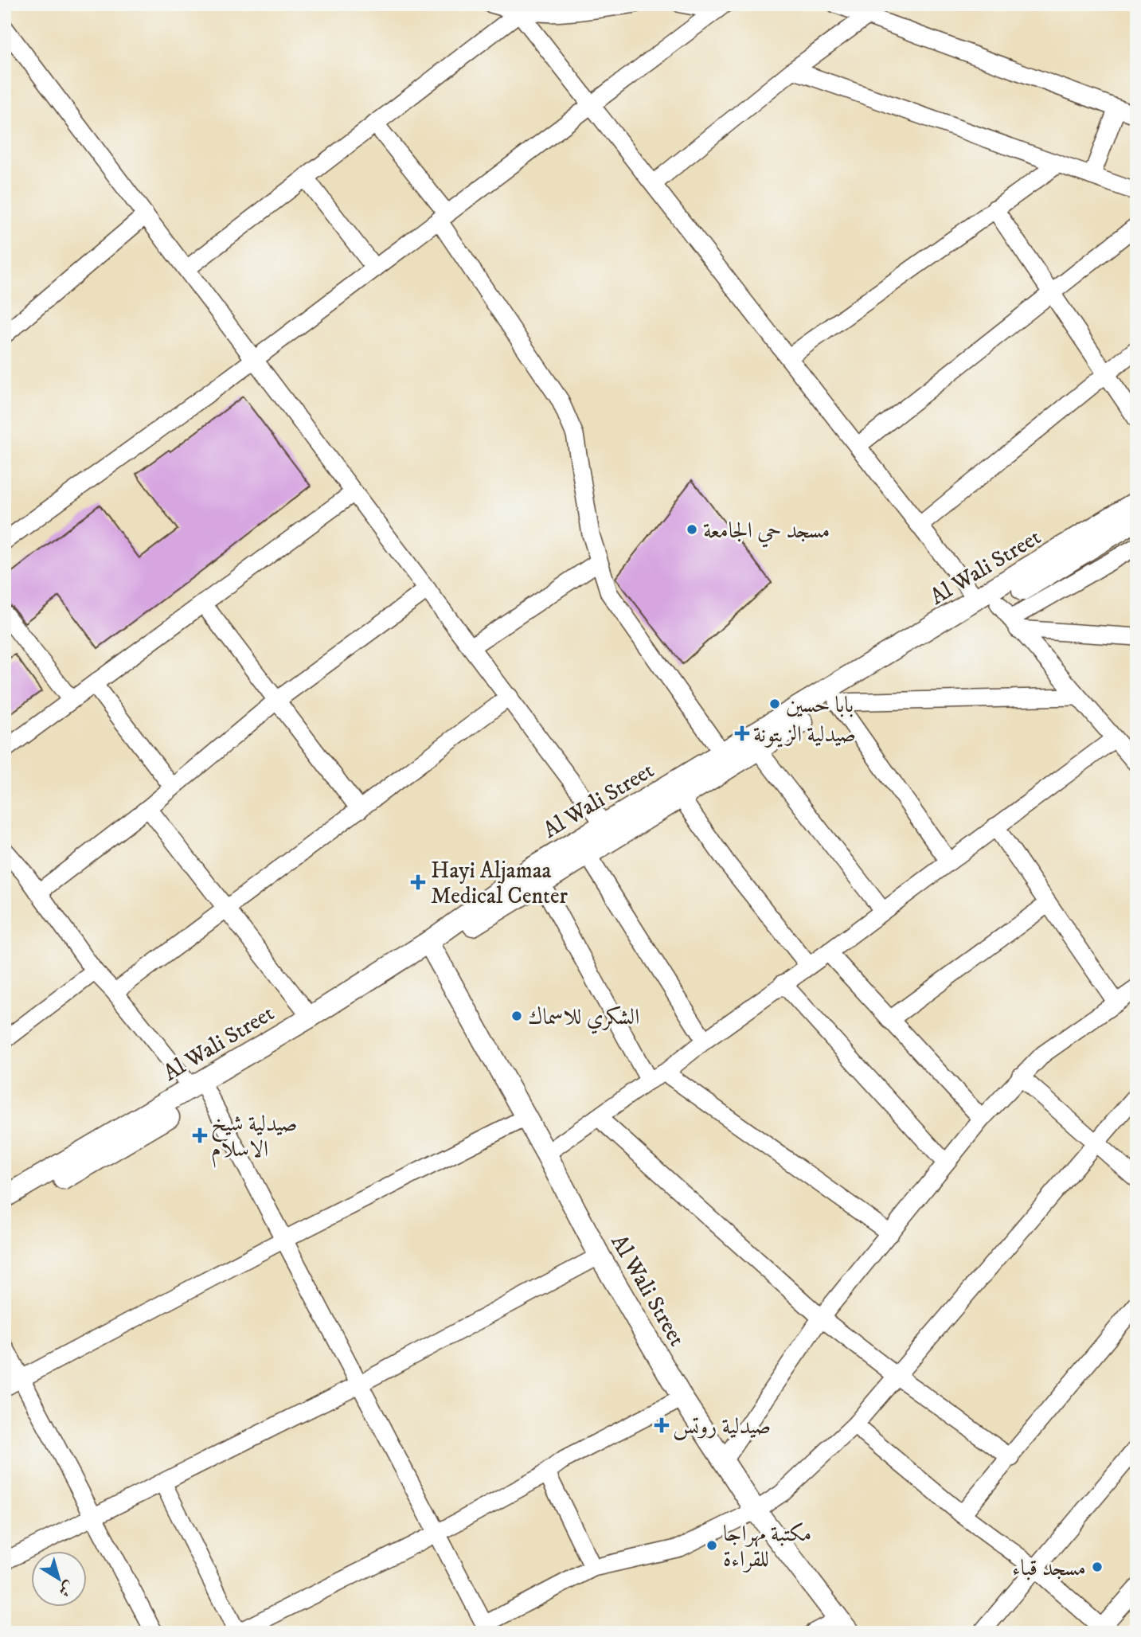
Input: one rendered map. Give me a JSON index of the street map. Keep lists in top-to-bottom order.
{
  "streets": {
    "street": ["Al Wali Street"]
  },
  "places": {
    "other": [
      "مسجد حي الجامعة",
      "بابا حسين",
      "الشكري للاسماك",
      "مكتبة مهراجا للقراءة",
      "مسجد قباء"
    ],
    "health": [
      "صيدلية الزيتونة",
      "Hayi Aljamaa Medical Center",
      "صيدلية شيخ الاسلام",
      "صيدلية روتس"
    ]
  },
  "north": "bottom right"
}
